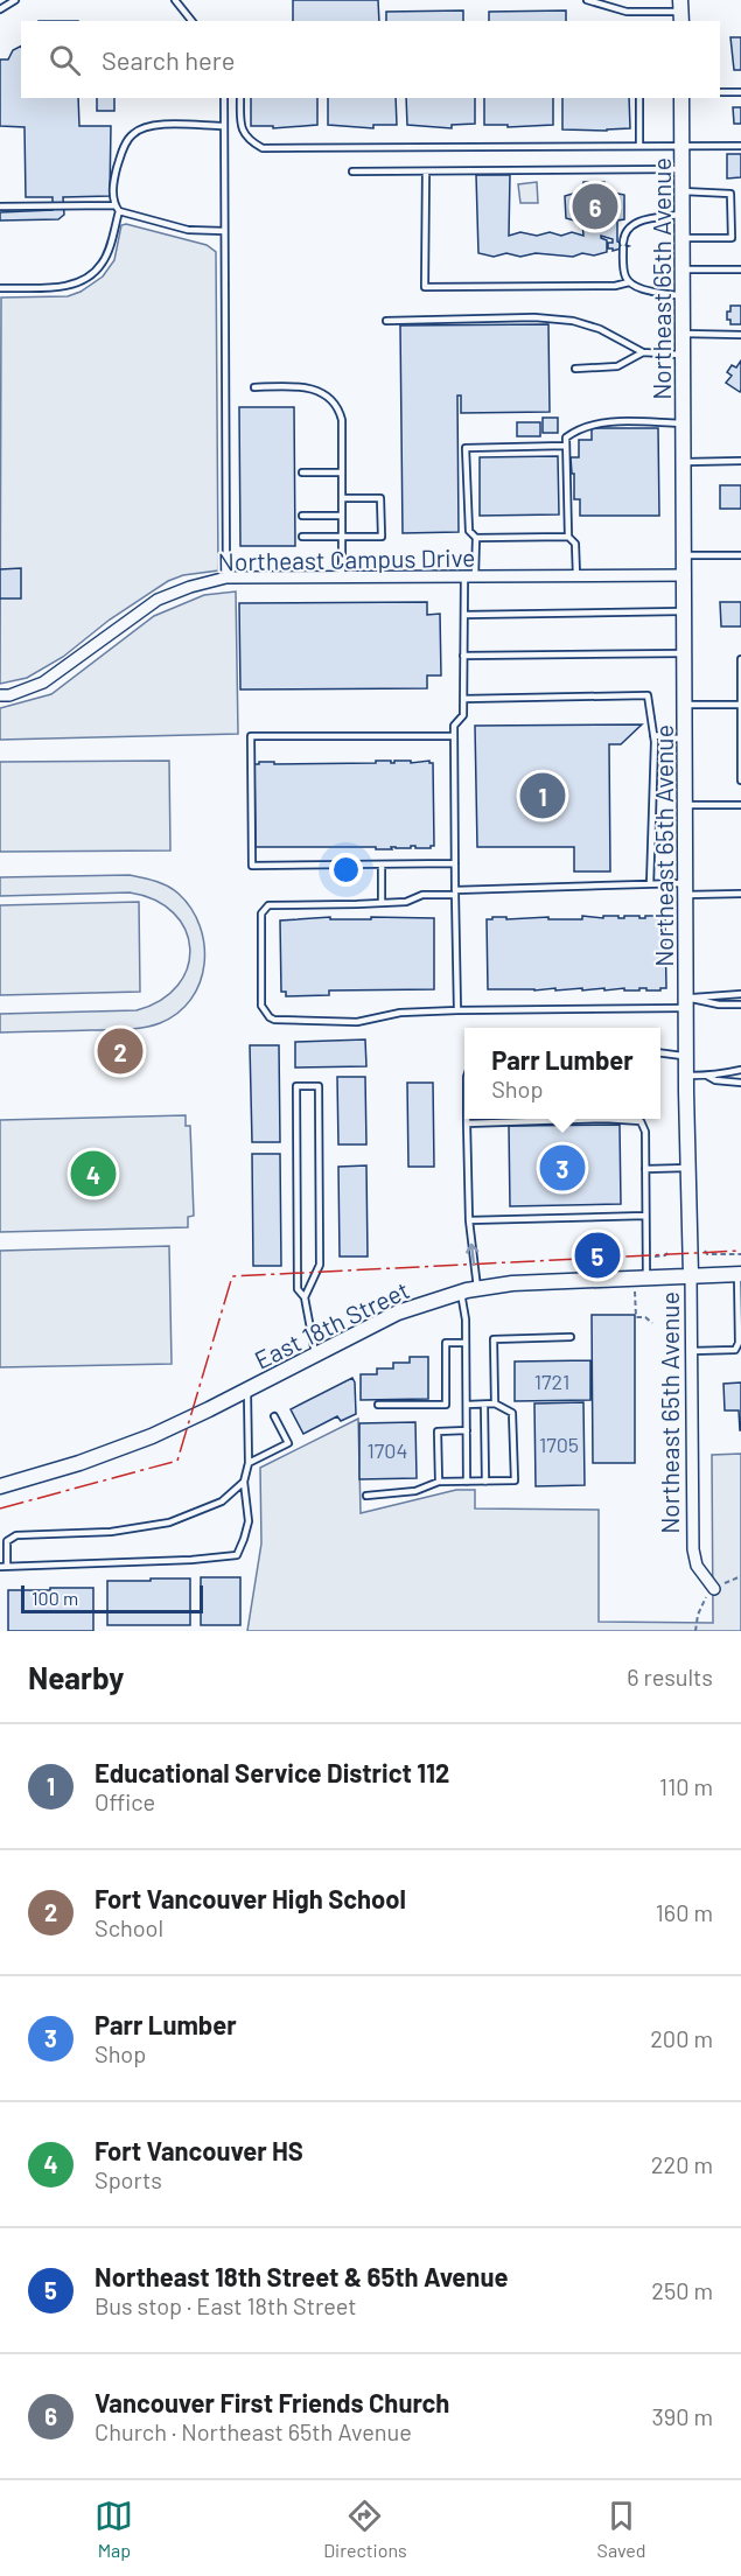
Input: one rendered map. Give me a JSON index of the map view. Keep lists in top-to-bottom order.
{
  "streets": {
    "street": ["Northeast 65th Avenue", "Northeast Campus Drive", "East 18th Street"]
  },
  "crossings": [
    ["Northeast 65th Avenue", "Northeast Campus Drive"],
    ["Northeast 65th Avenue", "East 18th Street"]
  ],
  "house_numbers": ["1721", "1705", "1704"],
  "scale_bar": "100 m",
  "page": {
    "search": "Search here",
    "pins": [
      "6",
      "1",
      "2",
      "3",
      "4",
      "5"
    ],
    "popup": ["Parr Lumber", "Shop"],
    "scale": "100 m",
    "heading": ["Nearby", "6 results"],
    "list": [
      {
        "mark": "1",
        "name": "Educational Service District 112",
        "note": "Office",
        "value": "110 m"
      },
      {
        "mark": "2",
        "name": "Fort Vancouver High School",
        "note": "School",
        "value": "160 m"
      },
      {
        "mark": "3",
        "name": "Parr Lumber",
        "note": "Shop",
        "value": "200 m"
      },
      {
        "mark": "4",
        "name": "Fort Vancouver HS",
        "note": "Sports",
        "value": "220 m"
      },
      {
        "mark": "5",
        "name": "Northeast 18th Street & 65th Avenue",
        "note": "Bus stop · East 18th Street",
        "value": "250 m"
      },
      {
        "mark": "6",
        "name": "Vancouver First Friends Church",
        "note": "Church · Northeast 65th Avenue",
        "value": "390 m"
      }
    ],
    "nav": ["Map", "Directions", "Saved"]
  }
}
